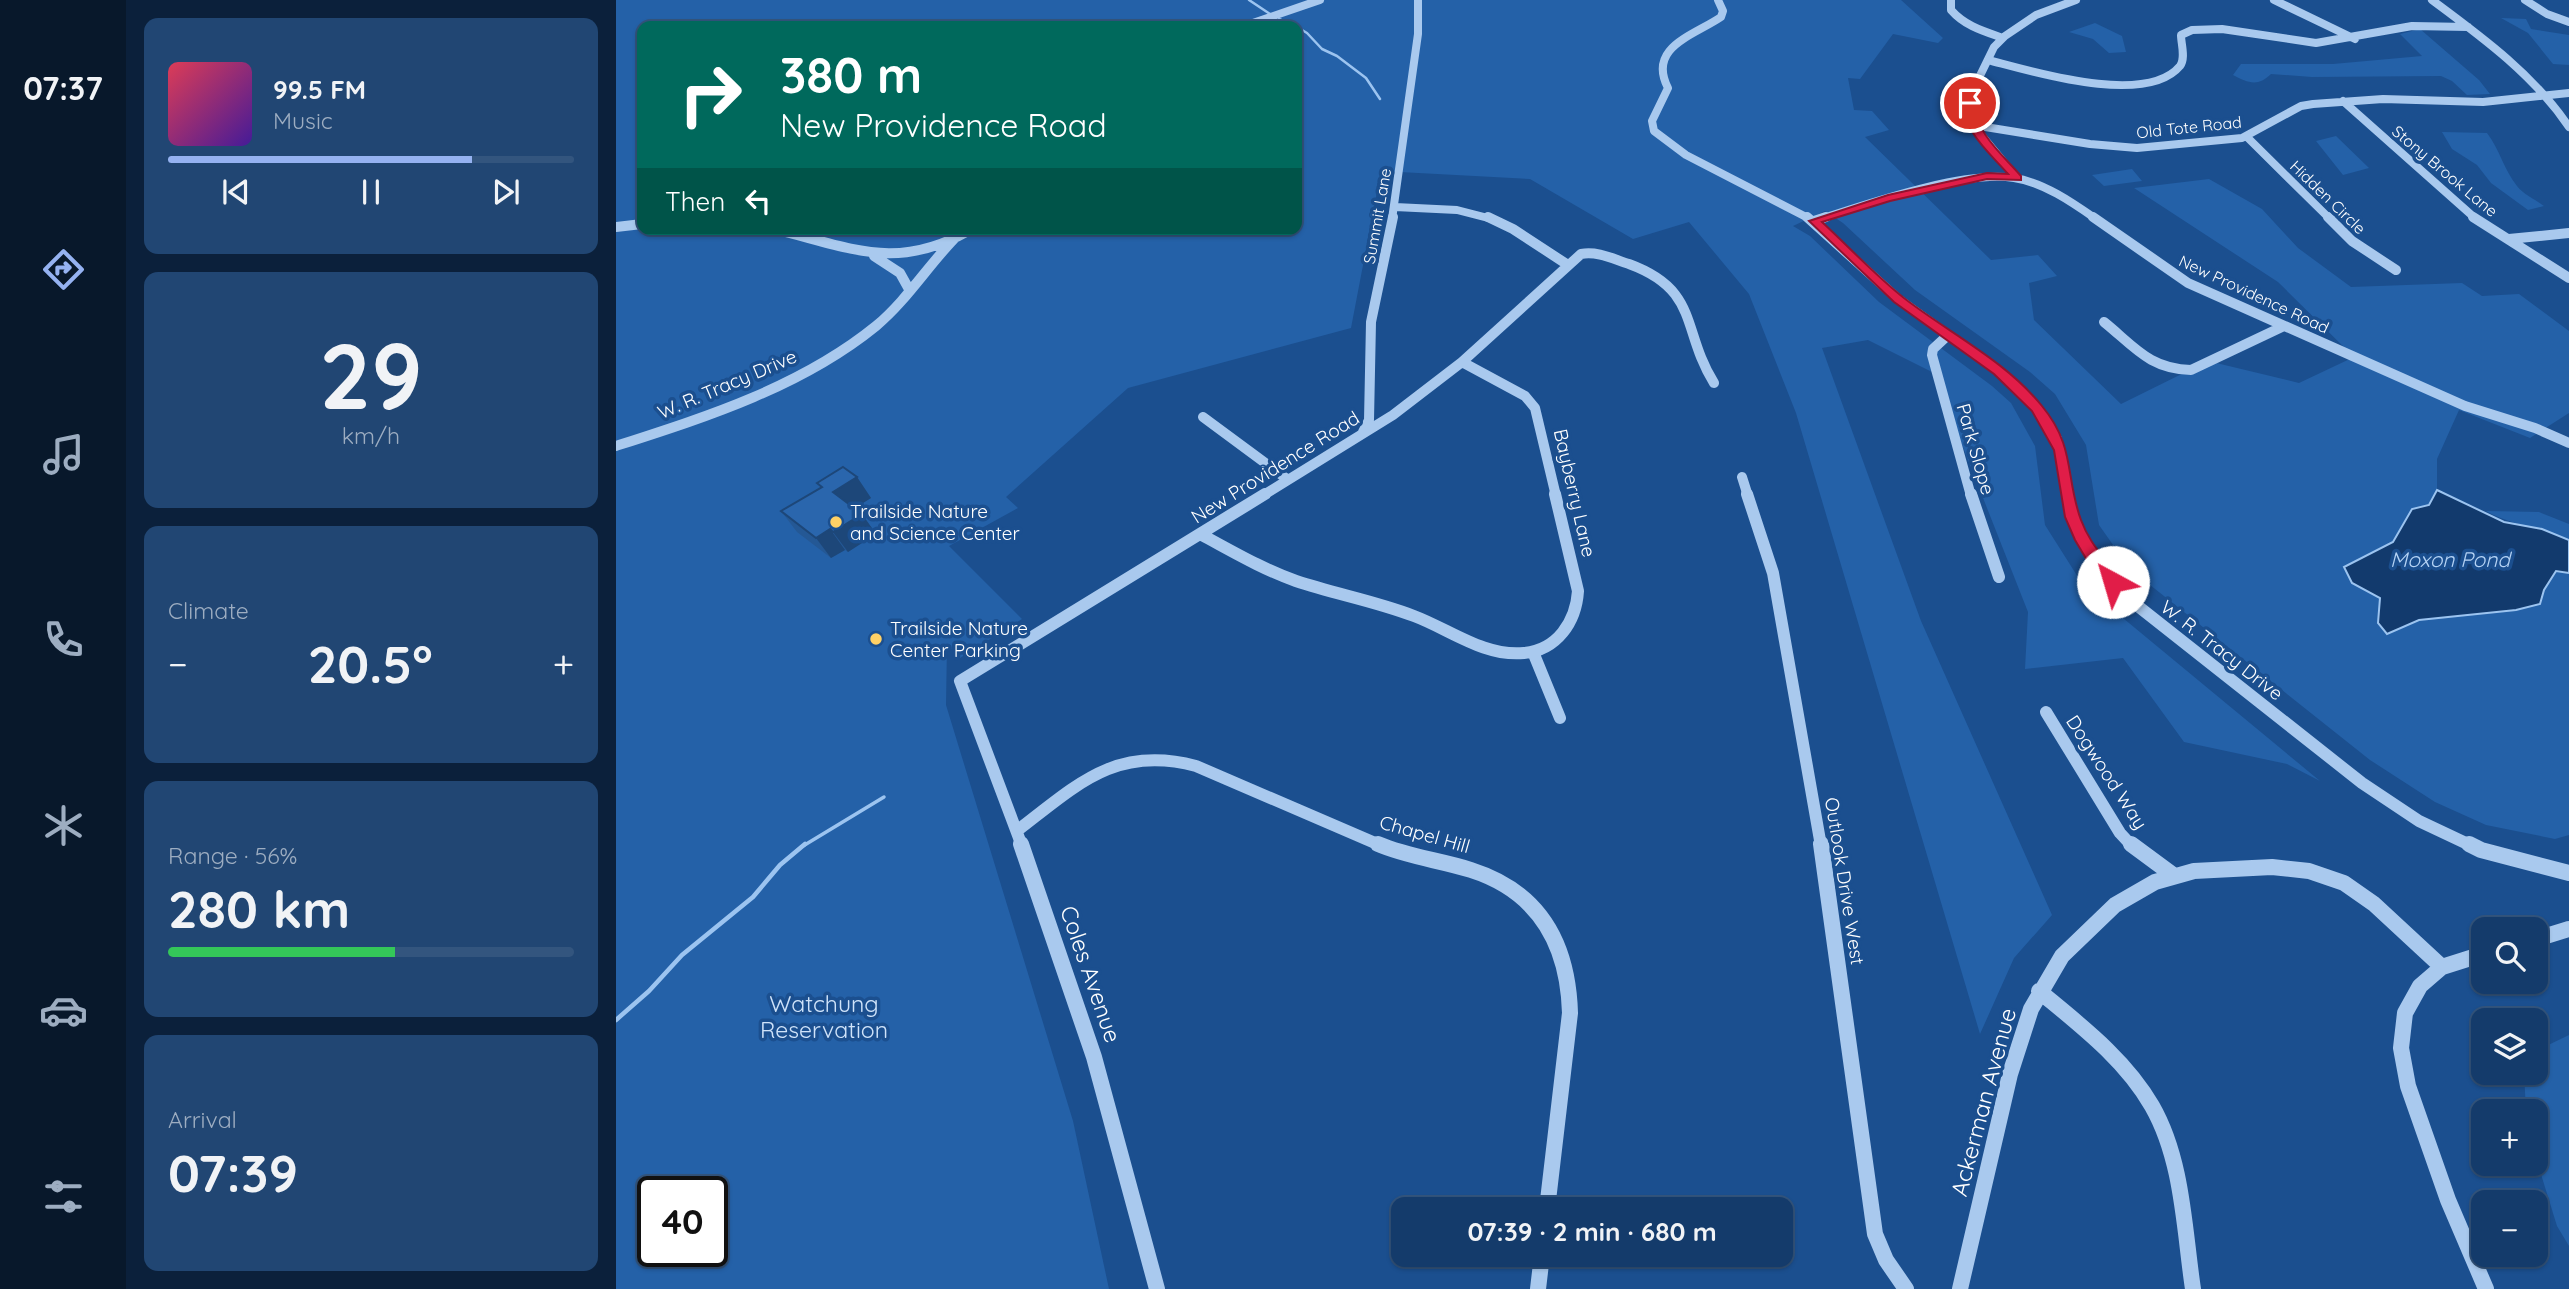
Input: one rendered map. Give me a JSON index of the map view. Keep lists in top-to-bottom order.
{
  "streets": {
    "street": [
      "Old Tote Road",
      "Stony Brook Lane",
      "Hidden Circle",
      "Summit Lane",
      "New Providence Road",
      "W. R. Tracy Drive",
      "Park Slope",
      "Bayberry Lane",
      "Dogwood Way",
      "Chapel Hill",
      "Outlook Drive West",
      "Coles Avenue",
      "Ackerman Avenue"
    ]
  },
  "crossings": [
    ["Old Tote Road", "Stony Brook Lane"],
    ["Old Tote Road", "Hidden Circle"],
    ["Summit Lane", "New Providence Road"],
    ["New Providence Road", "W. R. Tracy Drive"],
    ["New Providence Road", "Bayberry Lane"],
    ["New Providence Road", "Coles Avenue"],
    ["W. R. Tracy Drive", "Park Slope"],
    ["Dogwood Way", "Ackerman Avenue"],
    ["Chapel Hill", "Coles Avenue"]
  ],
  "water": ["Moxon Pond"],
  "parks": ["Watchung Reservation"],
  "places": ["Trailside Nature and Science Center", "Trailside Nature Center Parking"],
  "page": {
    "tabs": "07:37",
    "turn": ["380 m", "New Providence Road"],
    "song": ["99.5 FM", "Music"],
    "then": "Then",
    "tile": [
      ["29", "km/h"],
      "Climate",
      ["Range · 56%", "280 km"],
      ["Arrival", "07:39"]
    ],
    "heat": ["−", "20.5°", "+"],
    "map_buttons": ["+", "−"],
    "limit": "40",
    "trip": "07:39 · 2 min · 680 m"
  }
}
